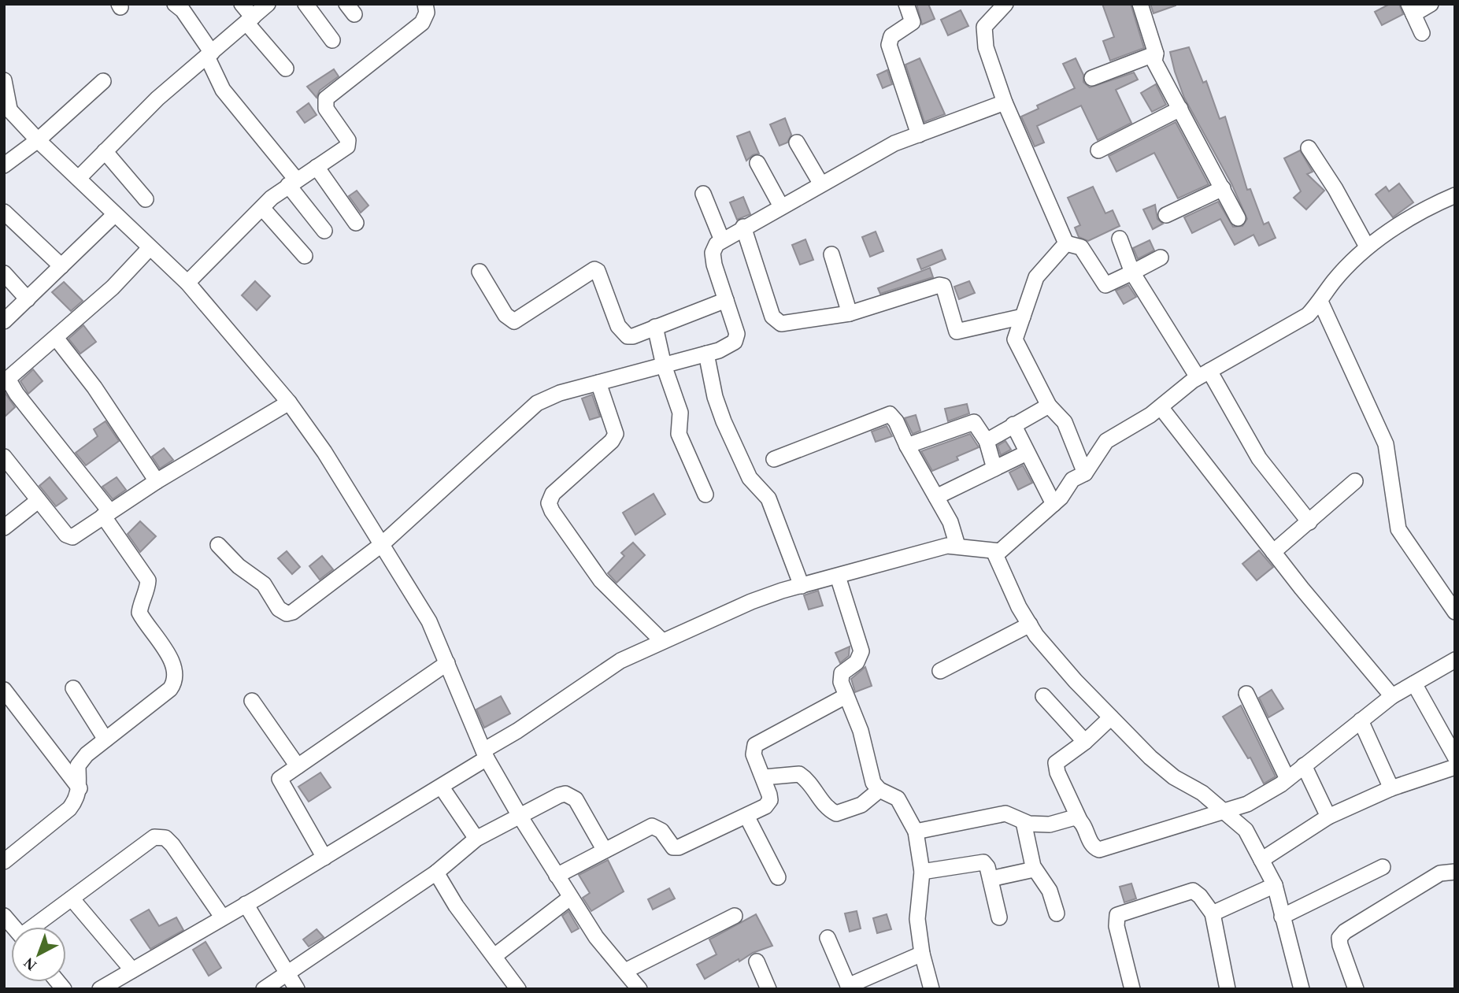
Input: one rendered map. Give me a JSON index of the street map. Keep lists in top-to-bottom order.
{
  "north": "bottom left"
}
